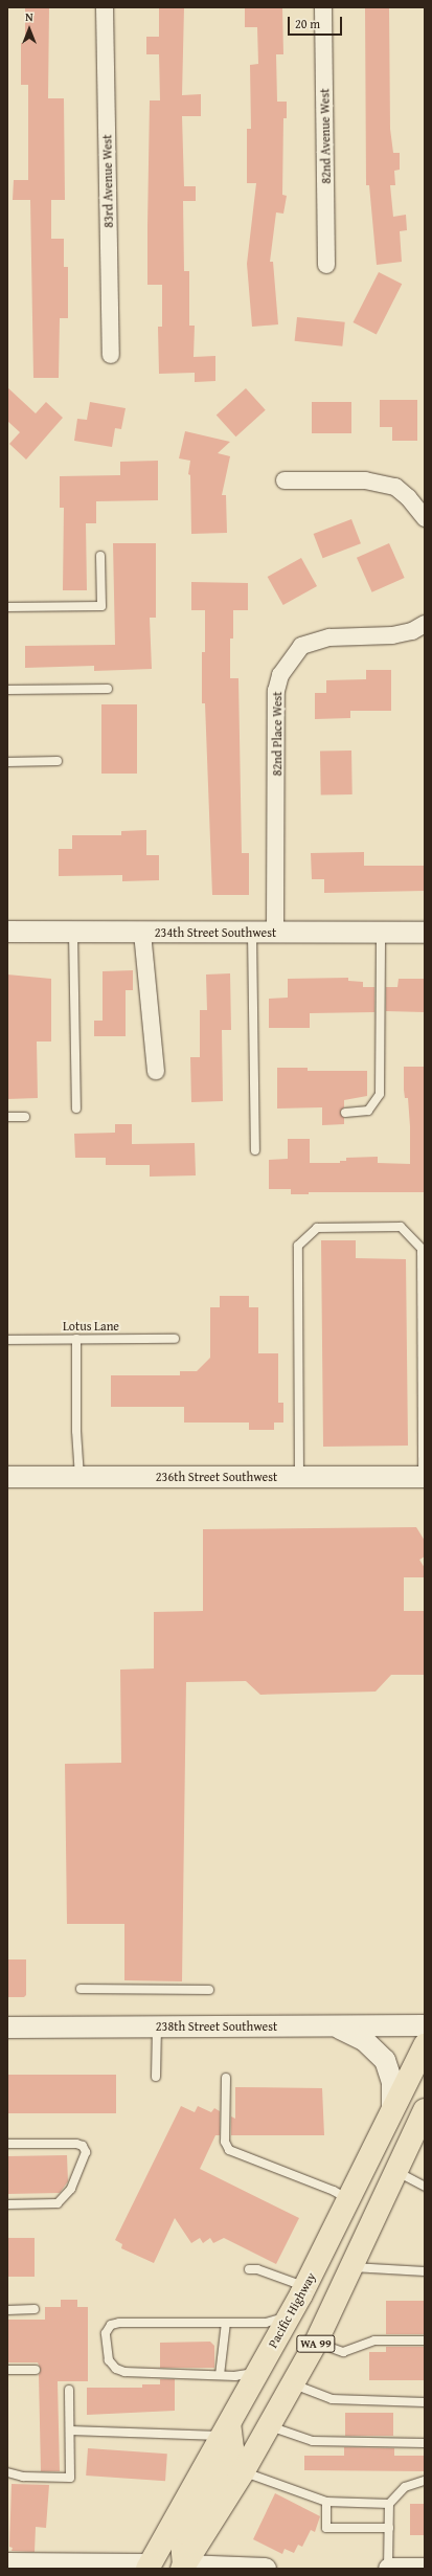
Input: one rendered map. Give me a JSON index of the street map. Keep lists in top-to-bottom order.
{
  "streets": {
    "main road": ["Pacific Highway", "WA 99"],
    "street": [
      "82nd Avenue West",
      "83rd Avenue West",
      "82nd Place West",
      "234th Street Southwest",
      "236th Street Southwest",
      "238th Street Southwest"
    ],
    "lane": ["Lotus Lane"]
  },
  "crossings": [
    ["82nd Place West", "234th Street Southwest"]
  ],
  "scale_bar": "20 m",
  "north": "top"
}
